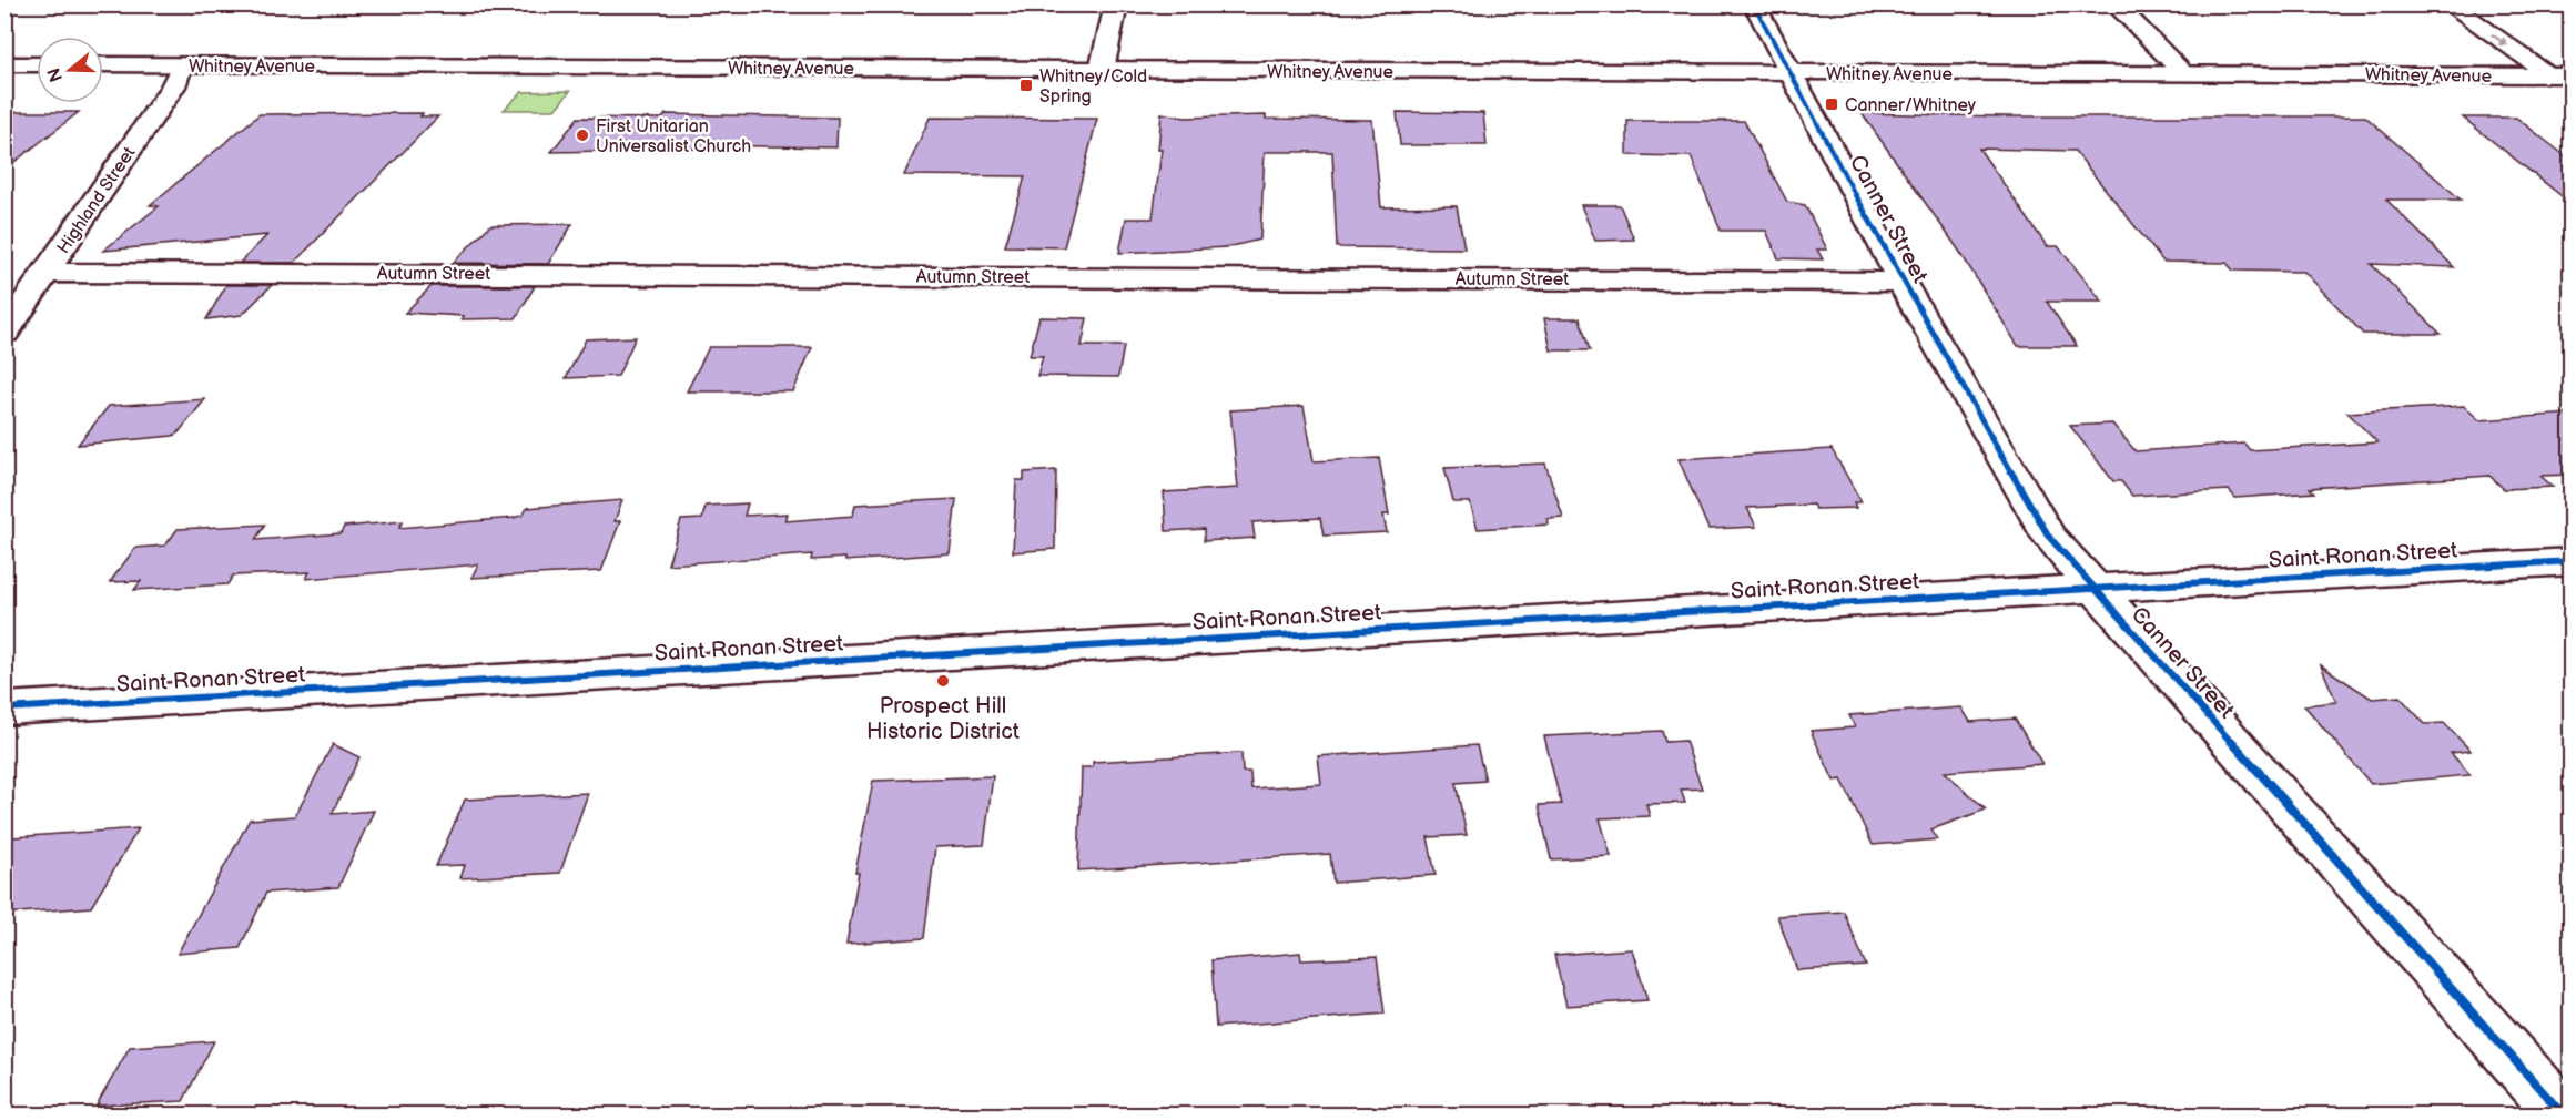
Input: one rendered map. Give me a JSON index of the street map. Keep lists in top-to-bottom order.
{
  "streets": {
    "street": [
      "Whitney Avenue",
      "Highland Street",
      "Canner Street",
      "Autumn Street",
      "Saint Ronan Street"
    ]
  },
  "crossings": [
    ["Whitney Avenue", "Highland Street"],
    ["Whitney Avenue", "Canner Street"],
    ["Highland Street", "Autumn Street"],
    ["Canner Street", "Autumn Street"],
    ["Canner Street", "Saint Ronan Street"]
  ],
  "places": {
    "transit": ["Whitney/Cold Spring", "Canner/Whitney"],
    "other": ["First Unitarian Universalist Church", "Prospect Hill Historic District"]
  },
  "north": "left"
}
